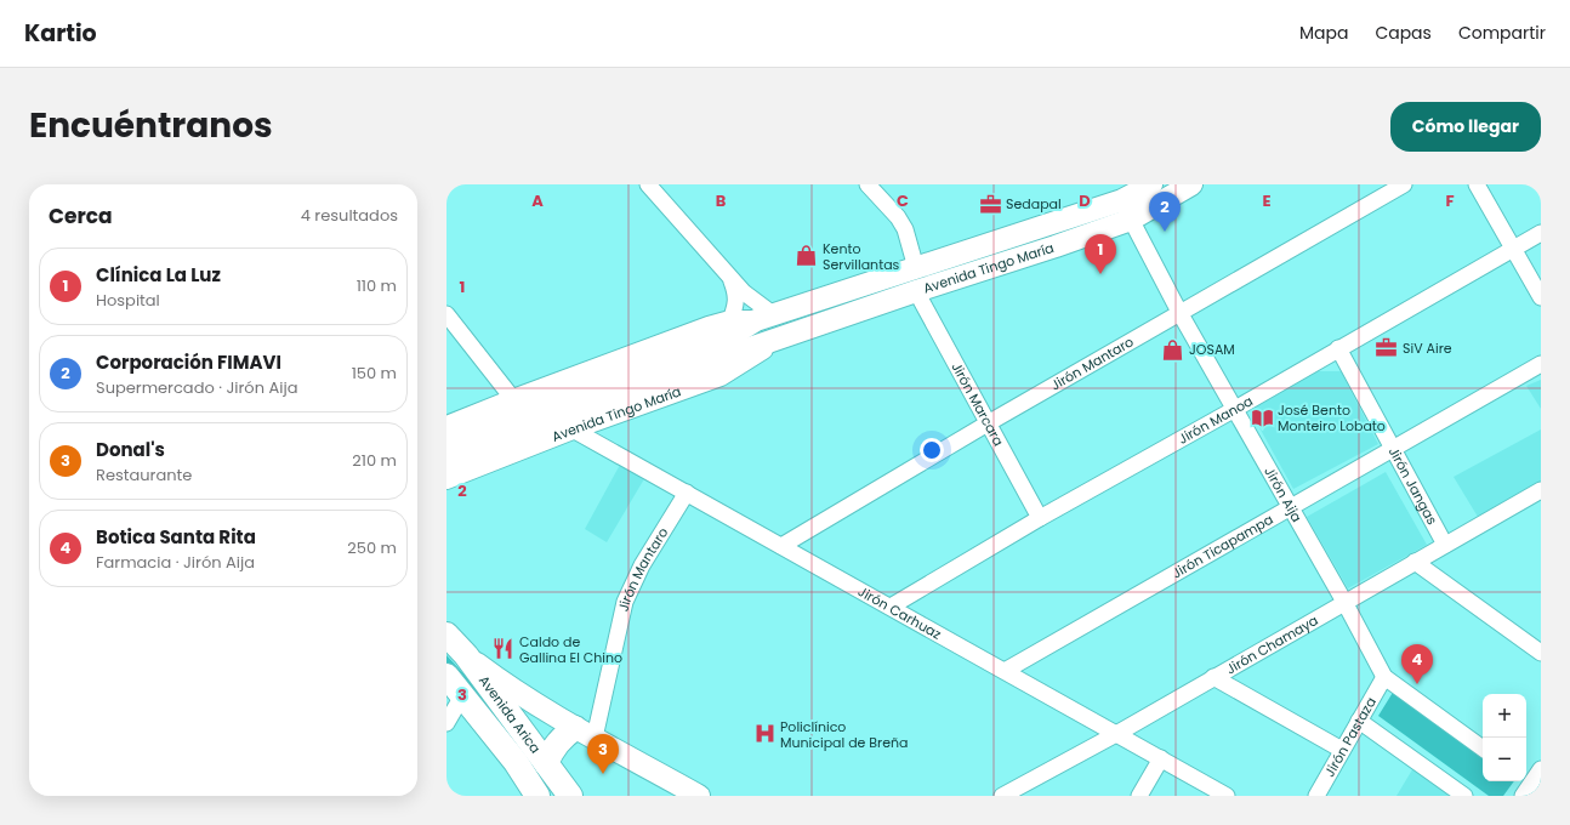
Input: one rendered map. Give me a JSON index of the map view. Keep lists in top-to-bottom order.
{
  "streets": {
    "main road": ["Avenida Tingo María", "Avenida Arica"],
    "street": [
      "Jirón Mantaro",
      "Jirón Marcara",
      "Jirón Manoa",
      "Jirón Jangas",
      "Jirón Aija",
      "Jirón Ticapampa",
      "Jirón Carhuaz",
      "Jirón Chamaya",
      "Jirón Pastaza"
    ]
  },
  "crossings": [
    ["Avenida Tingo María", "Jirón Marcara"],
    ["Avenida Tingo María", "Jirón Aija"],
    ["Avenida Tingo María", "Jirón Carhuaz"],
    ["Jirón Mantaro", "Jirón Marcara"],
    ["Jirón Mantaro", "Jirón Aija"],
    ["Jirón Mantaro", "Jirón Carhuaz"],
    ["Jirón Marcara", "Jirón Manoa"],
    ["Jirón Manoa", "Jirón Jangas"],
    ["Jirón Manoa", "Jirón Aija"],
    ["Jirón Manoa", "Jirón Carhuaz"],
    ["Jirón Jangas", "Jirón Ticapampa"],
    ["Jirón Jangas", "Jirón Chamaya"],
    ["Jirón Aija", "Jirón Ticapampa"],
    ["Jirón Aija", "Jirón Chamaya"],
    ["Jirón Aija", "Jirón Pastaza"],
    ["Jirón Ticapampa", "Jirón Carhuaz"],
    ["Jirón Carhuaz", "Jirón Chamaya"]
  ],
  "places": {
    "office": ["Sedapal", "SiV Aire"],
    "shop": ["Kento Servillantas", "JOSAM"],
    "library": ["José Bento Monteiro Lobato"],
    "restaurant": ["Caldo de Gallina El Chino"],
    "hospital": ["Policlínico Municipal de Breña"]
  },
  "page": {
    "header": "Kartio",
    "nav": ["Mapa", "Capas", "Compartir"],
    "title": "Encuéntranos",
    "buttons": "Cómo llegar",
    "heading": ["Cerca", "4 resultados"],
    "pins": [
      "2",
      "1",
      "4",
      "3"
    ],
    "list": [
      {
        "mark": "1",
        "name": "Clínica La Luz",
        "note": "Hospital",
        "value": "110 m"
      },
      {
        "mark": "2",
        "name": "Corporación FIMAVI",
        "note": "Supermercado · Jirón Aija",
        "value": "150 m"
      },
      {
        "mark": "3",
        "name": "Donal's",
        "note": "Restaurante",
        "value": "210 m"
      },
      {
        "mark": "4",
        "name": "Botica Santa Rita",
        "note": "Farmacia · Jirón Aija",
        "value": "250 m"
      }
    ],
    "map_buttons": ["+", "−"]
  },
  "grid": {
    "columns": [
      "A",
      "B",
      "C",
      "D",
      "E",
      "F"
    ],
    "rows": ["1", "2", "3"]
  }
}
